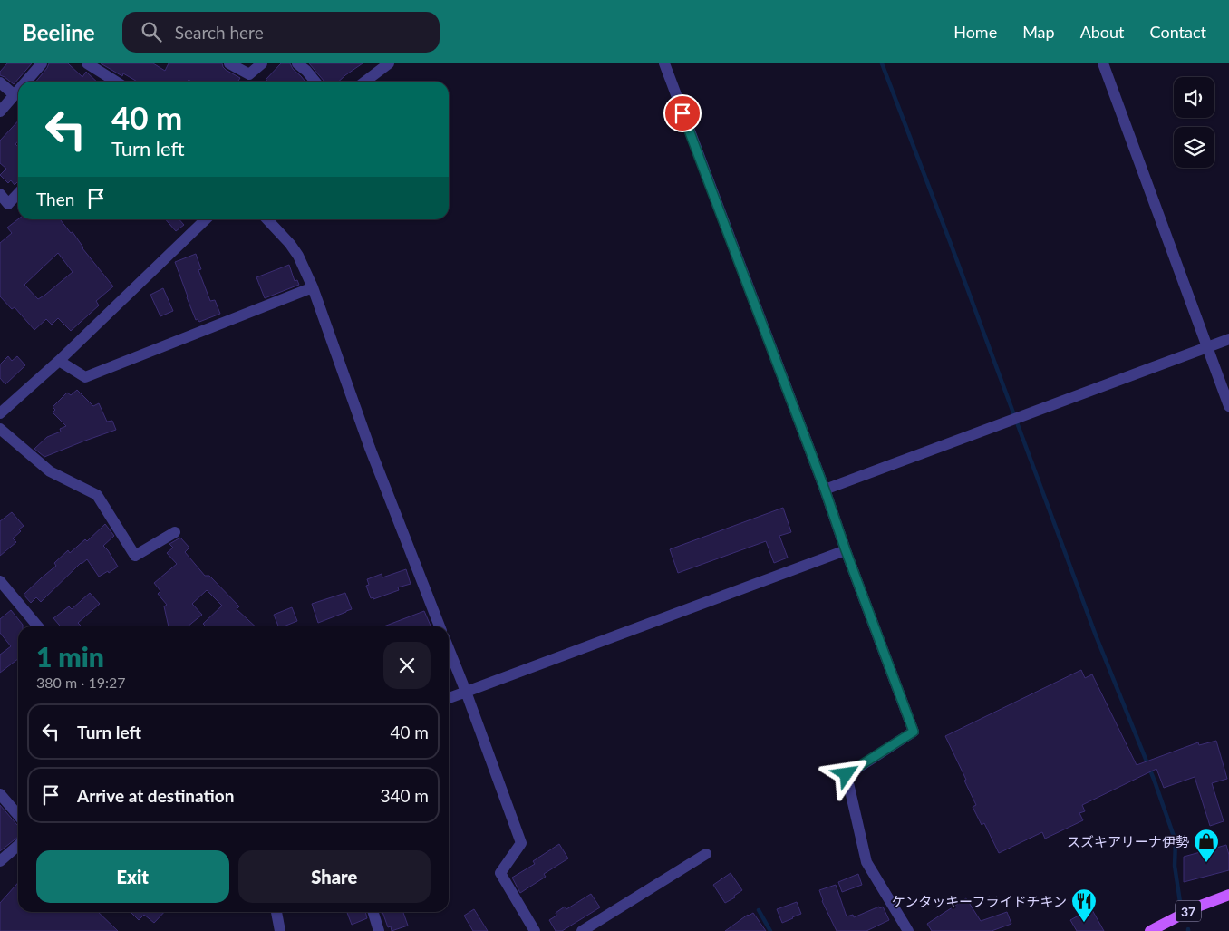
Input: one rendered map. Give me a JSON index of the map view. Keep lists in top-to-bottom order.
{
  "streets": {
    "main road": ["37"]
  },
  "places": {
    "shop": ["スズキアリーナ伊勢"],
    "restaurant": ["ケンタッキーフライドチキン"]
  },
  "page": {
    "header": "Beeline",
    "search": "Search here",
    "nav": [
      "Home",
      "Map",
      "About",
      "Contact"
    ],
    "turn": ["40 m", "Turn left"],
    "then": "Then",
    "heading": ["1 min", "380 m · 19:27"],
    "list": [
      {
        "name": "Turn left",
        "value": "40 m"
      },
      {
        "name": "Arrive at destination",
        "value": "340 m"
      }
    ],
    "buttons": ["Exit", "Share"]
  }
}
